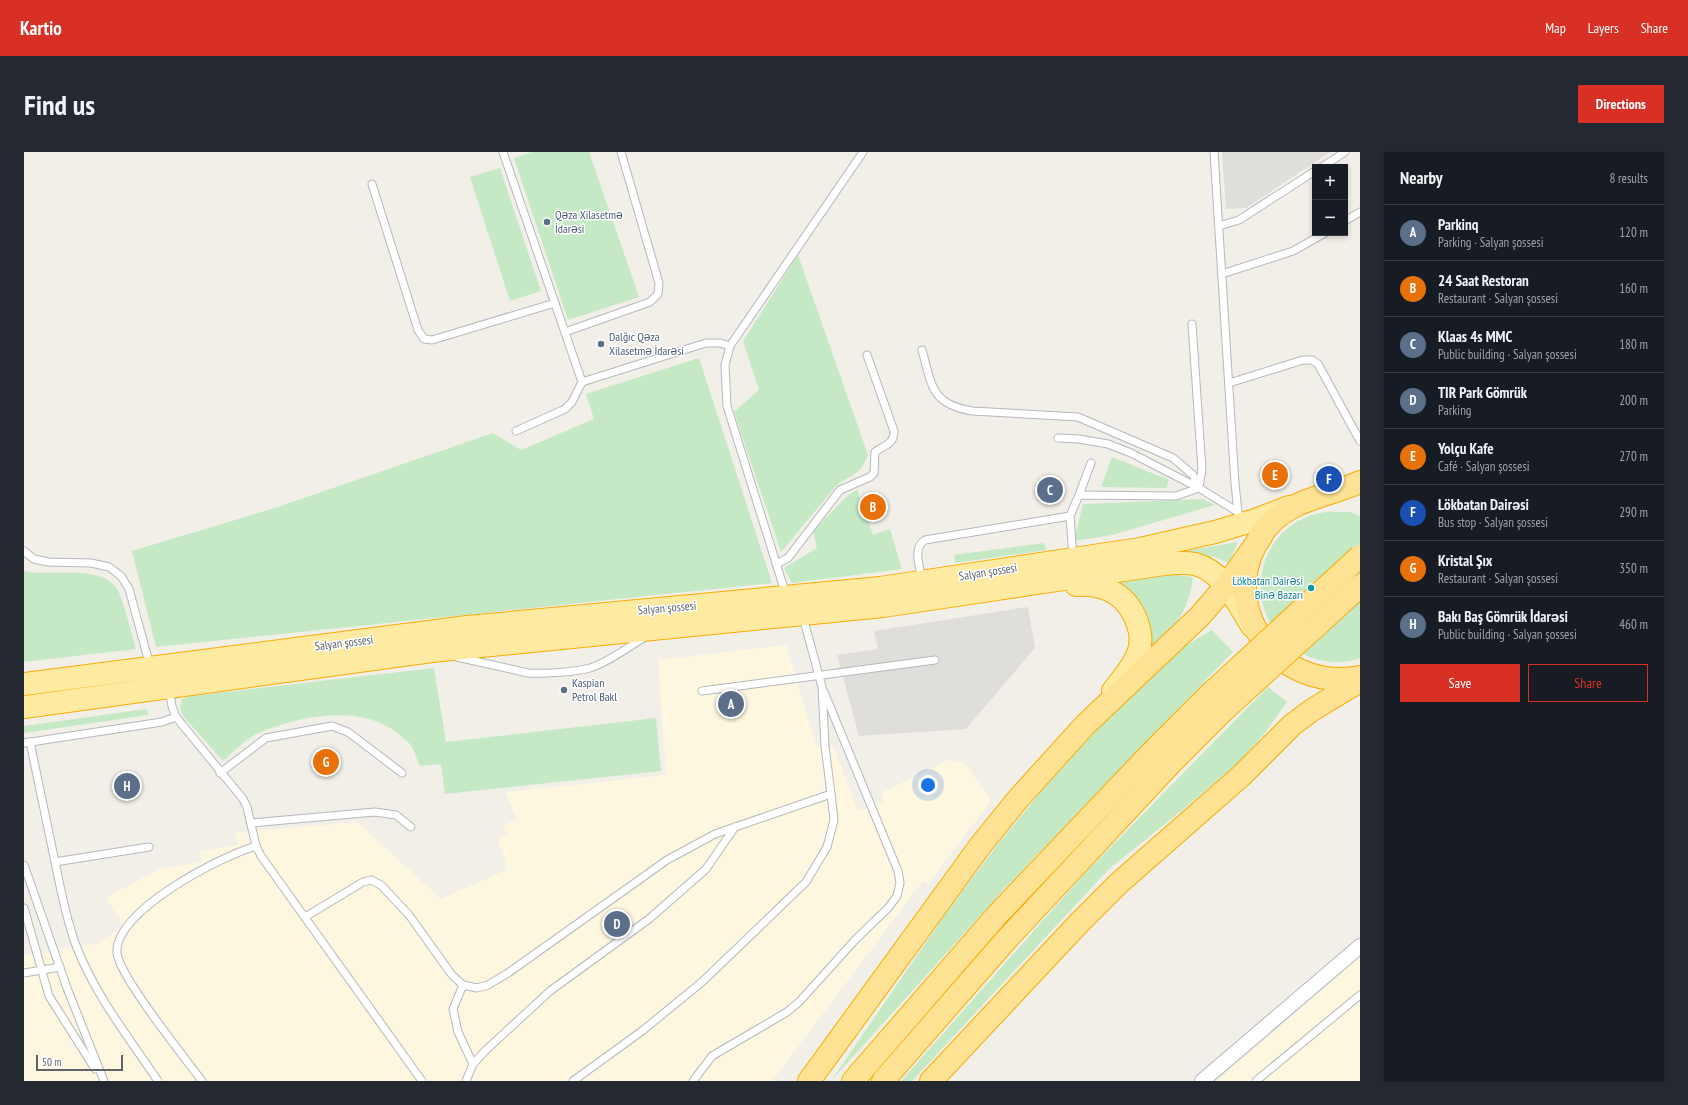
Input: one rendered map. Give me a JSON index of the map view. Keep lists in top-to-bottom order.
{
  "streets": {
    "highway": ["Salyan şossesi"]
  },
  "places": [
    "Qəza Xilasetmə İdarəsi",
    "Dalğıc Qəza Xilasetmə İdarəsi",
    "Lökbatan Dairəsi Binə Bazarı",
    "Kaspian Petrol Bakl"
  ],
  "scale_bar": "50 m",
  "page": {
    "header": "Kartio",
    "nav": ["Map", "Layers", "Share"],
    "buttons": [
      "Directions",
      ["Save", "Share"]
    ],
    "title": "Find us",
    "heading": ["Nearby", "8 results"],
    "map_buttons": ["+", "−"],
    "list": [
      {
        "mark": "A",
        "name": "Parkinq",
        "note": "Parking · Salyan şossesi",
        "value": "120 m"
      },
      {
        "mark": "B",
        "name": "24 Saat Restoran",
        "note": "Restaurant · Salyan şossesi",
        "value": "160 m"
      },
      {
        "mark": "C",
        "name": "Klaas 4s MMC",
        "note": "Public building · Salyan şossesi",
        "value": "180 m"
      },
      {
        "mark": "D",
        "name": "TIR Park Gömrük",
        "note": "Parking",
        "value": "200 m"
      },
      {
        "mark": "E",
        "name": "Yolçu Kafe",
        "note": "Café · Salyan şossesi",
        "value": "270 m"
      },
      {
        "mark": "F",
        "name": "Lökbatan Dairəsi",
        "note": "Bus stop · Salyan şossesi",
        "value": "290 m"
      },
      {
        "mark": "G",
        "name": "Kristal Şıx",
        "note": "Restaurant · Salyan şossesi",
        "value": "350 m"
      },
      {
        "mark": "H",
        "name": "Bakı Baş Gömrük İdarəsi",
        "note": "Public building · Salyan şossesi",
        "value": "460 m"
      }
    ],
    "pins": [
      "E",
      "F",
      "C",
      "B",
      "A",
      "G",
      "H",
      "D"
    ],
    "scale": "50 m"
  }
}
